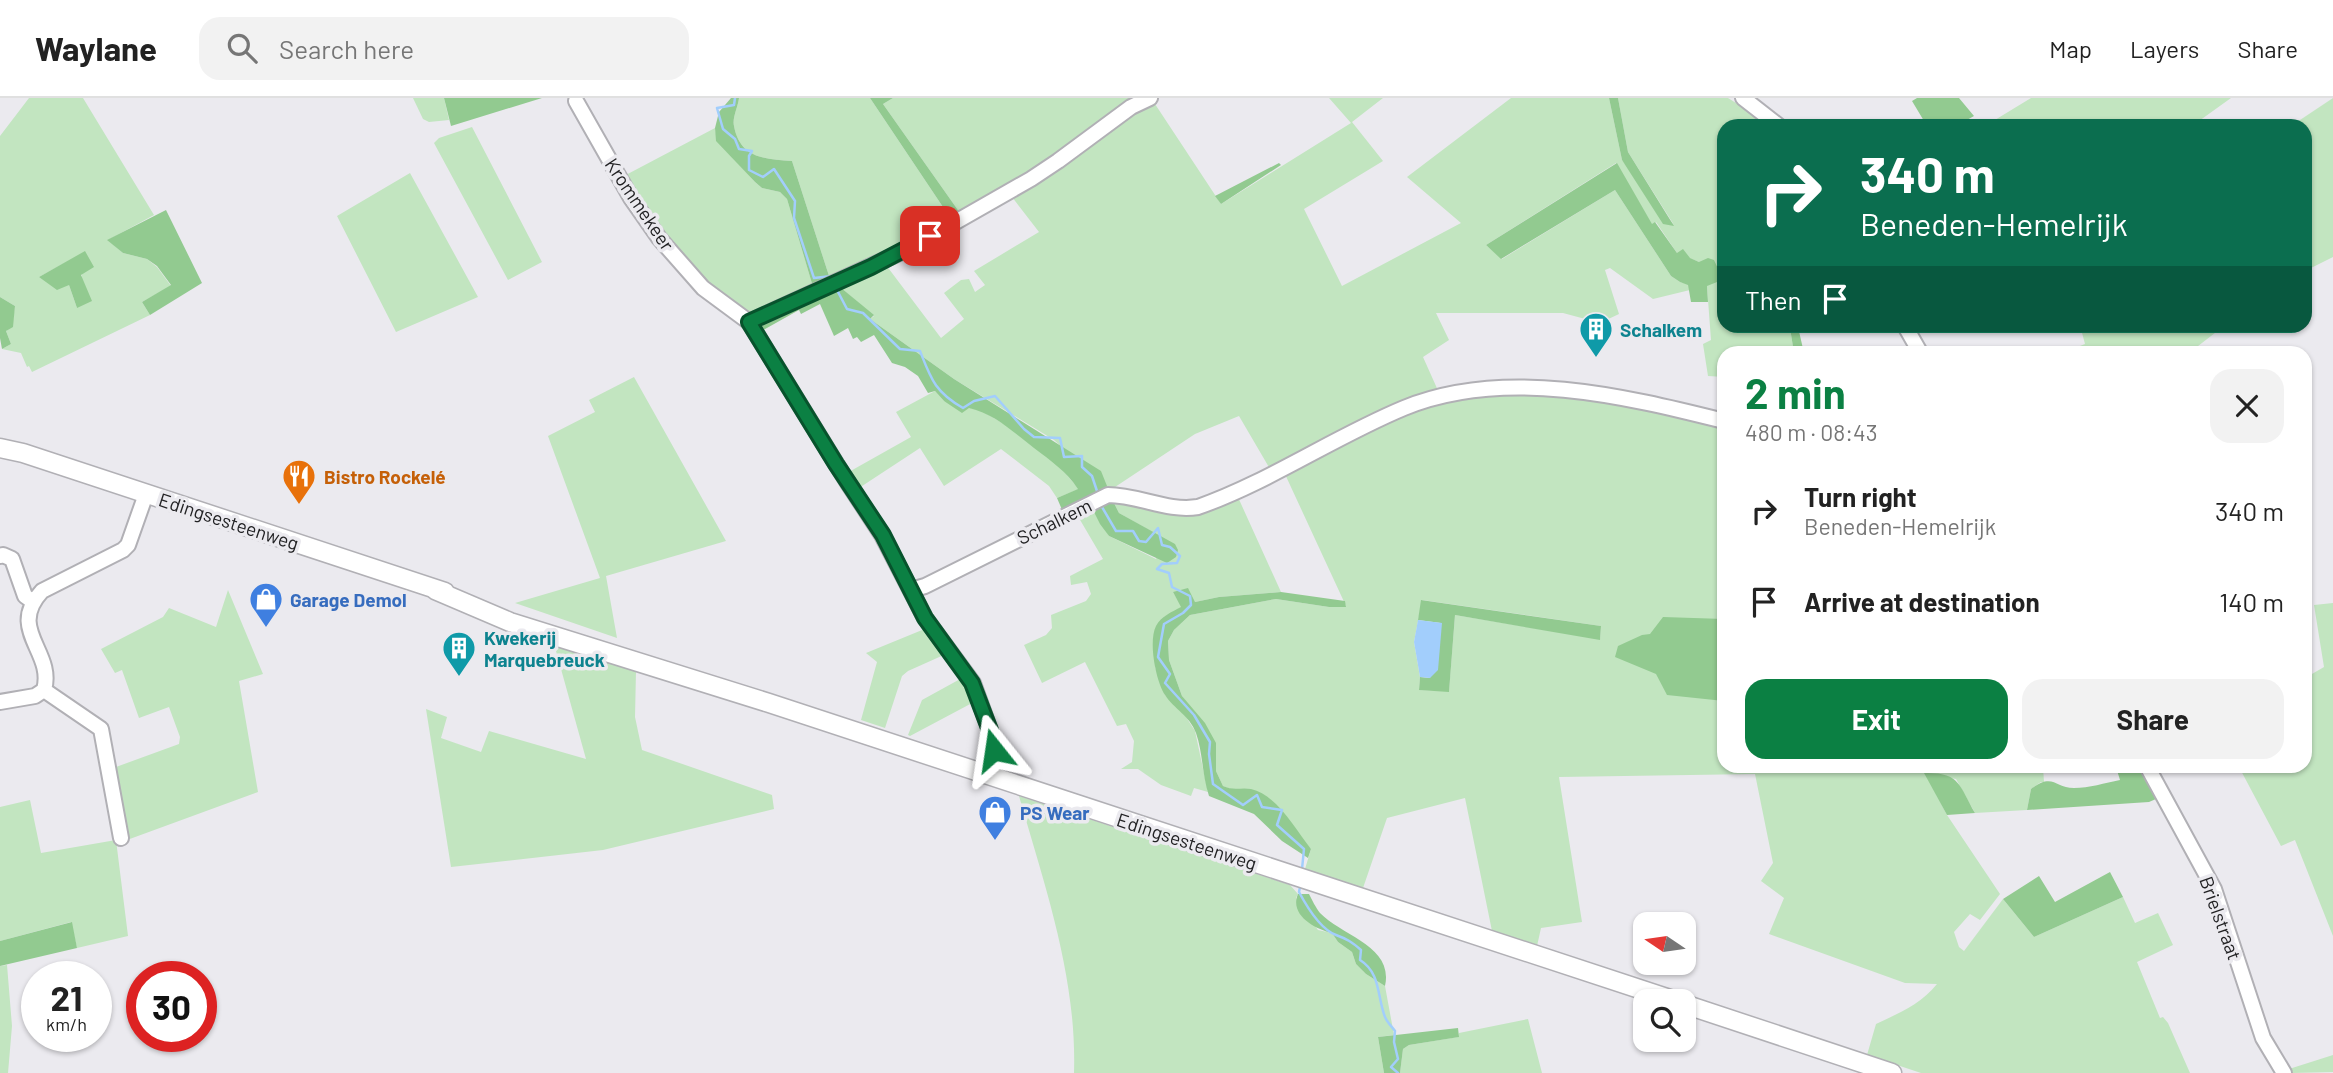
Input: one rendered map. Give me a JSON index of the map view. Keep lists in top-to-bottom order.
{
  "streets": {
    "main road": ["Edingsesteenweg"],
    "street": ["Krommekeer", "Schalkem", "Brielstraat"]
  },
  "places": {
    "building": ["Schalkem", "Kwekerij Marquebreuck"],
    "restaurant": ["Bistro Rockelé"],
    "shop": ["Garage Demol", "PS Wear"]
  },
  "north": "left",
  "page": {
    "header": "Waylane",
    "search": "Search here",
    "nav": ["Map", "Layers", "Share"],
    "turn": ["340 m", "Beneden-Hemelrijk"],
    "then": "Then",
    "heading": ["2 min", "480 m · 08:43"],
    "list": [
      {
        "name": "Turn right",
        "note": "Beneden-Hemelrijk",
        "value": "340 m"
      },
      {
        "name": "Arrive at destination",
        "value": "140 m"
      }
    ],
    "buttons": ["Exit", "Share"],
    "speed": "21 km/h",
    "limit": "30"
  }
}
